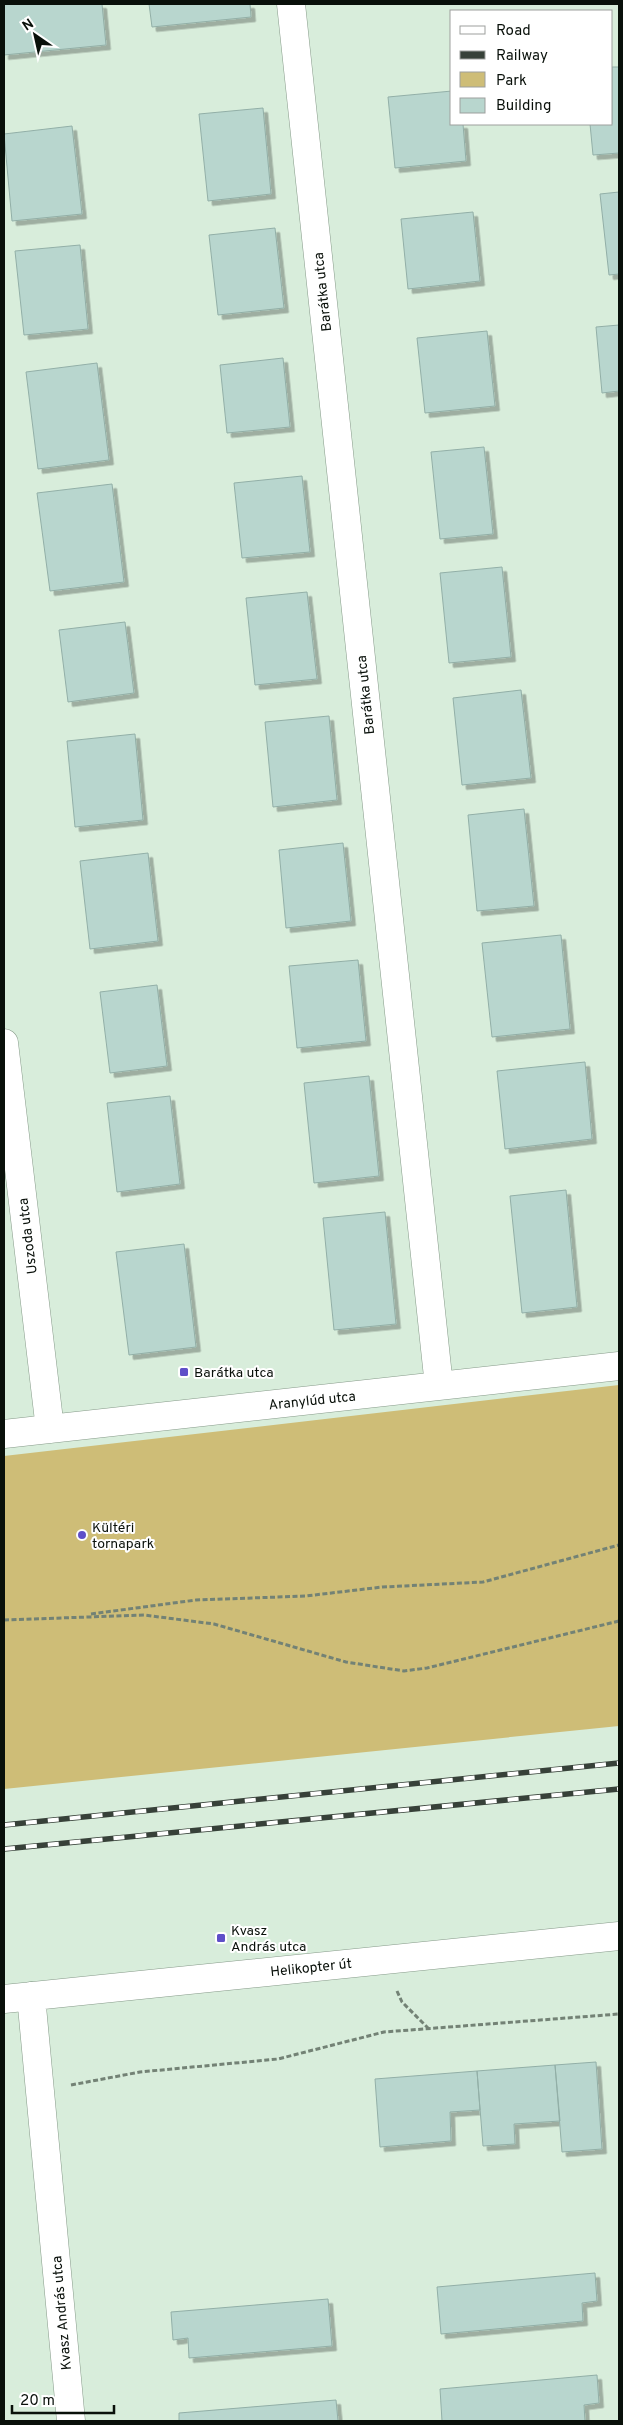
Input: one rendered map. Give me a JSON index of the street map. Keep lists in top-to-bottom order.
{
  "streets": {
    "street": [
      "Barátka utca",
      "Uszoda utca",
      "Aranylúd utca",
      "Helikopter út",
      "Kvasz András utca"
    ]
  },
  "crossings": [
    ["Barátka utca", "Aranylúd utca"],
    ["Uszoda utca", "Aranylúd utca"],
    ["Helikopter út", "Kvasz András utca"]
  ],
  "places": {
    "transit": ["Barátka utca", "Kvasz András utca"],
    "other": ["Kültéri tornapark"]
  },
  "legend": [
    "Road",
    "Railway",
    "Park",
    "Building"
  ],
  "scale_bar": "20 m",
  "north": "top left"
}
